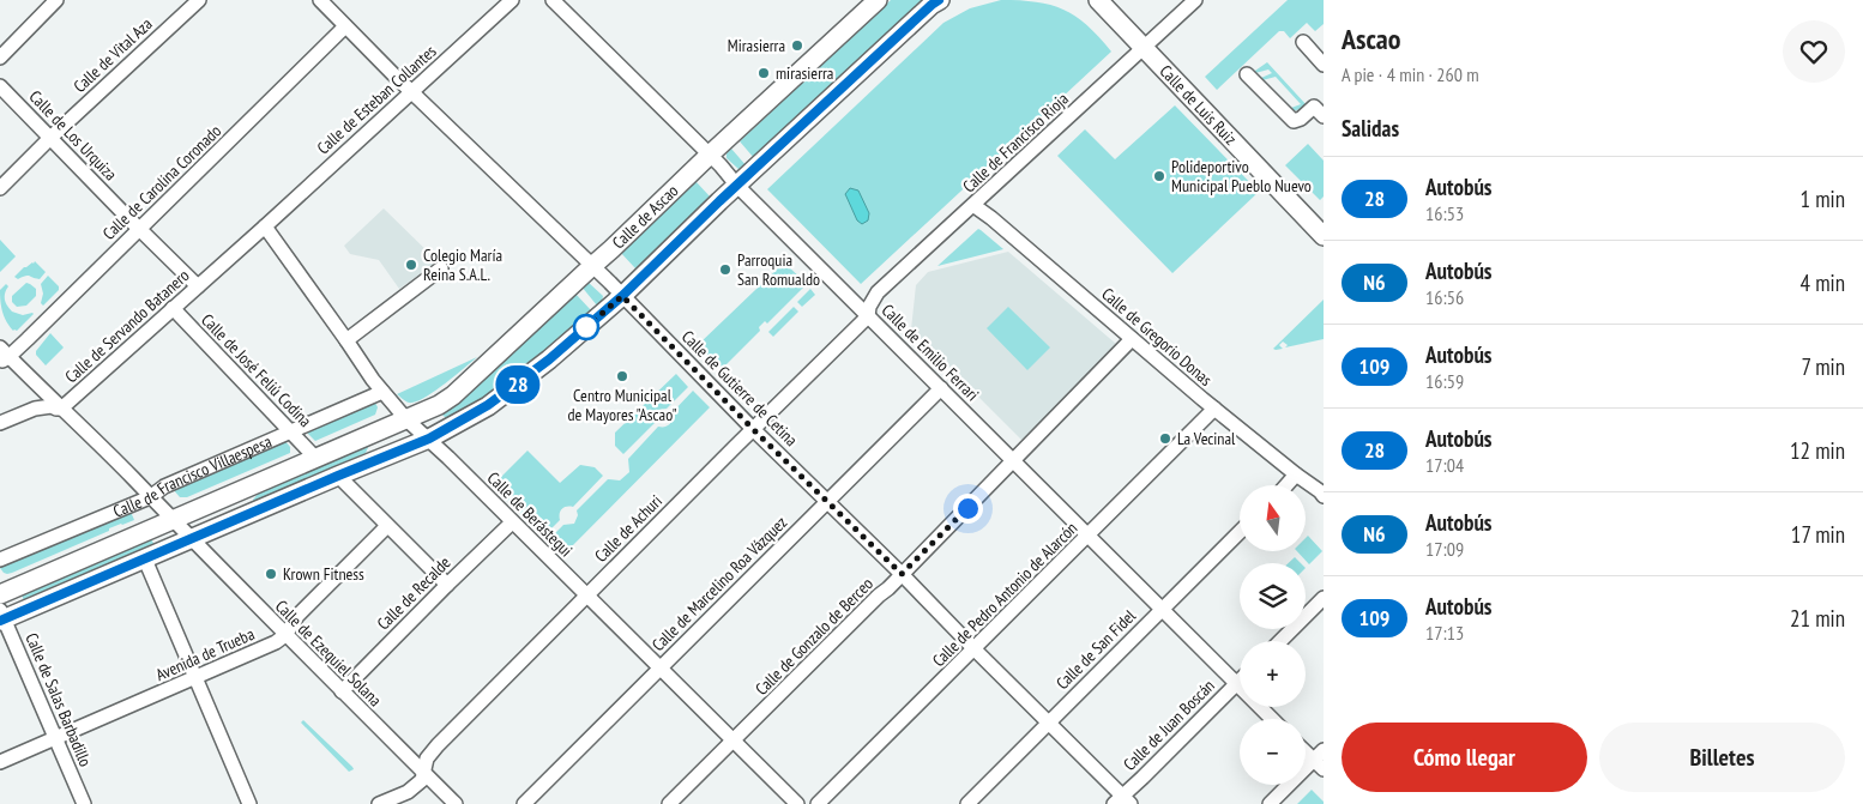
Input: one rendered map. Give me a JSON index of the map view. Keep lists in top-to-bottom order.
{
  "streets": {
    "street": [
      "Calle de Vital Aza",
      "Calle de Esteban Collantes",
      "Calle de Luis Ruiz",
      "Calle de Los Urquiza",
      "Calle de Francisco Rioja",
      "Calle de Carolina Coronado",
      "Calle de Ascao",
      "Calle de Servando Batanero",
      "Calle de Gregorio Donas",
      "Calle de Emilio Ferrari",
      "Calle de José Feliú Codina",
      "Calle de Gutierre de Cetina",
      "Calle de Francisco Villaespesa",
      "Calle de Berástegui",
      "Calle de Achuri",
      "Calle de Marcelino Roa Vázquez",
      "Calle de Recalde",
      "Calle de Pedro Antonio de Alarcón",
      "Calle de Gonzalo de Berceo",
      "Calle de San Fidel",
      "Calle de Ezequiel Solana",
      "Avenida de Trueba",
      "Calle de Salas Barbadillo",
      "Calle de Juan Boscán"
    ]
  },
  "crossings": [
    ["Calle de Vital Aza", "Calle de Los Urquiza"],
    ["Calle de Esteban Collantes", "Calle de Servando Batanero"],
    ["Calle de Esteban Collantes", "Calle de Gutierre de Cetina"],
    ["Calle de Esteban Collantes", "Calle de Berástegui"],
    ["Calle de Luis Ruiz", "Calle de Francisco Rioja"],
    ["Calle de Los Urquiza", "Calle de Carolina Coronado"],
    ["Calle de Los Urquiza", "Calle de Servando Batanero"],
    ["Calle de Francisco Rioja", "Calle de Gregorio Donas"],
    ["Calle de Francisco Rioja", "Calle de Emilio Ferrari"],
    ["Calle de Francisco Rioja", "Calle de Achuri"],
    ["Calle de Carolina Coronado", "Calle de Gutierre de Cetina"],
    ["Calle de Carolina Coronado", "Calle de Ezequiel Solana"],
    ["Calle de Ascao", "Calle de Emilio Ferrari"],
    ["Calle de Ascao", "Calle de Gutierre de Cetina"],
    ["Calle de Ascao", "Calle de Francisco Villaespesa"],
    ["Calle de Ascao", "Calle de Berástegui"],
    ["Calle de Servando Batanero", "Calle de José Feliú Codina"],
    ["Calle de Servando Batanero", "Calle de Berástegui"],
    ["Calle de Servando Batanero", "Calle de Ezequiel Solana"],
    ["Calle de Gregorio Donas", "Calle de Pedro Antonio de Alarcón"],
    ["Calle de Gregorio Donas", "Calle de Gonzalo de Berceo"],
    ["Calle de Emilio Ferrari", "Calle de Achuri"],
    ["Calle de Emilio Ferrari", "Calle de Marcelino Roa Vázquez"],
    ["Calle de Emilio Ferrari", "Calle de Pedro Antonio de Alarcón"],
    ["Calle de Emilio Ferrari", "Calle de Gonzalo de Berceo"],
    ["Calle de Emilio Ferrari", "Calle de San Fidel"],
    ["Calle de Emilio Ferrari", "Calle de Juan Boscán"],
    ["Calle de José Feliú Codina", "Calle de Francisco Villaespesa"],
    ["Calle de Gutierre de Cetina", "Calle de Achuri"],
    ["Calle de Gutierre de Cetina", "Calle de Marcelino Roa Vázquez"],
    ["Calle de Gutierre de Cetina", "Calle de Pedro Antonio de Alarcón"],
    ["Calle de Gutierre de Cetina", "Calle de Gonzalo de Berceo"],
    ["Calle de Gutierre de Cetina", "Calle de San Fidel"],
    ["Calle de Gutierre de Cetina", "Calle de Juan Boscán"],
    ["Calle de Francisco Villaespesa", "Calle de Berástegui"],
    ["Calle de Francisco Villaespesa", "Calle de Ezequiel Solana"],
    ["Calle de Berástegui", "Calle de Achuri"],
    ["Calle de Berástegui", "Calle de Marcelino Roa Vázquez"],
    ["Calle de Berástegui", "Calle de Recalde"],
    ["Calle de Berástegui", "Calle de Gonzalo de Berceo"],
    ["Calle de Achuri", "Calle de Ezequiel Solana"],
    ["Calle de Recalde", "Calle de Ezequiel Solana"],
    ["Calle de Ezequiel Solana", "Avenida de Trueba"],
    ["Avenida de Trueba", "Calle de Salas Barbadillo"]
  ],
  "places": [
    "Mirasierra",
    "mirasierra",
    "Polideportivo Municipal Pueblo Nuevo",
    "Colegio María Reina S.A.L.",
    "Parroquia San Romualdo",
    "Centro Municipal de Mayores \"Ascao\"",
    "La Vecinal",
    "Krown Fitness"
  ],
  "lines": ["bus line 28"],
  "north": "top",
  "page": {
    "on_map": "28",
    "heading": [
      ["Ascao", "A pie · 4 min · 260 m"],
      "Salidas"
    ],
    "list": [
      {
        "mark": "28",
        "name": "Autobús",
        "note": "16:53",
        "value": "1 min"
      },
      {
        "mark": "N6",
        "name": "Autobús",
        "note": "16:56",
        "value": "4 min"
      },
      {
        "mark": "109",
        "name": "Autobús",
        "note": "16:59",
        "value": "7 min"
      },
      {
        "mark": "28",
        "name": "Autobús",
        "note": "17:04",
        "value": "12 min"
      },
      {
        "mark": "N6",
        "name": "Autobús",
        "note": "17:09",
        "value": "17 min"
      },
      {
        "mark": "109",
        "name": "Autobús",
        "note": "17:13",
        "value": "21 min"
      }
    ],
    "map_buttons": ["+", "−"],
    "buttons": ["Cómo llegar", "Billetes"]
  }
}
